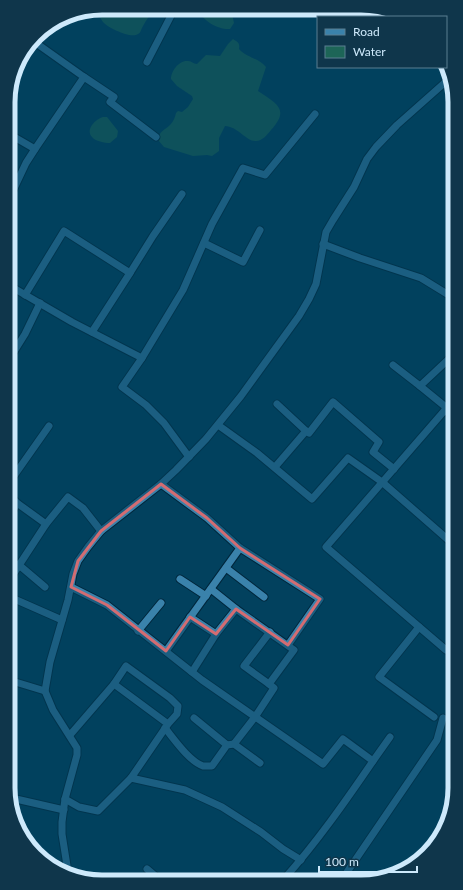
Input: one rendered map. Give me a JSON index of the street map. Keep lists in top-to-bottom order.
{
  "legend": ["Road", "Water"],
  "scale_bar": "100 m"
}
